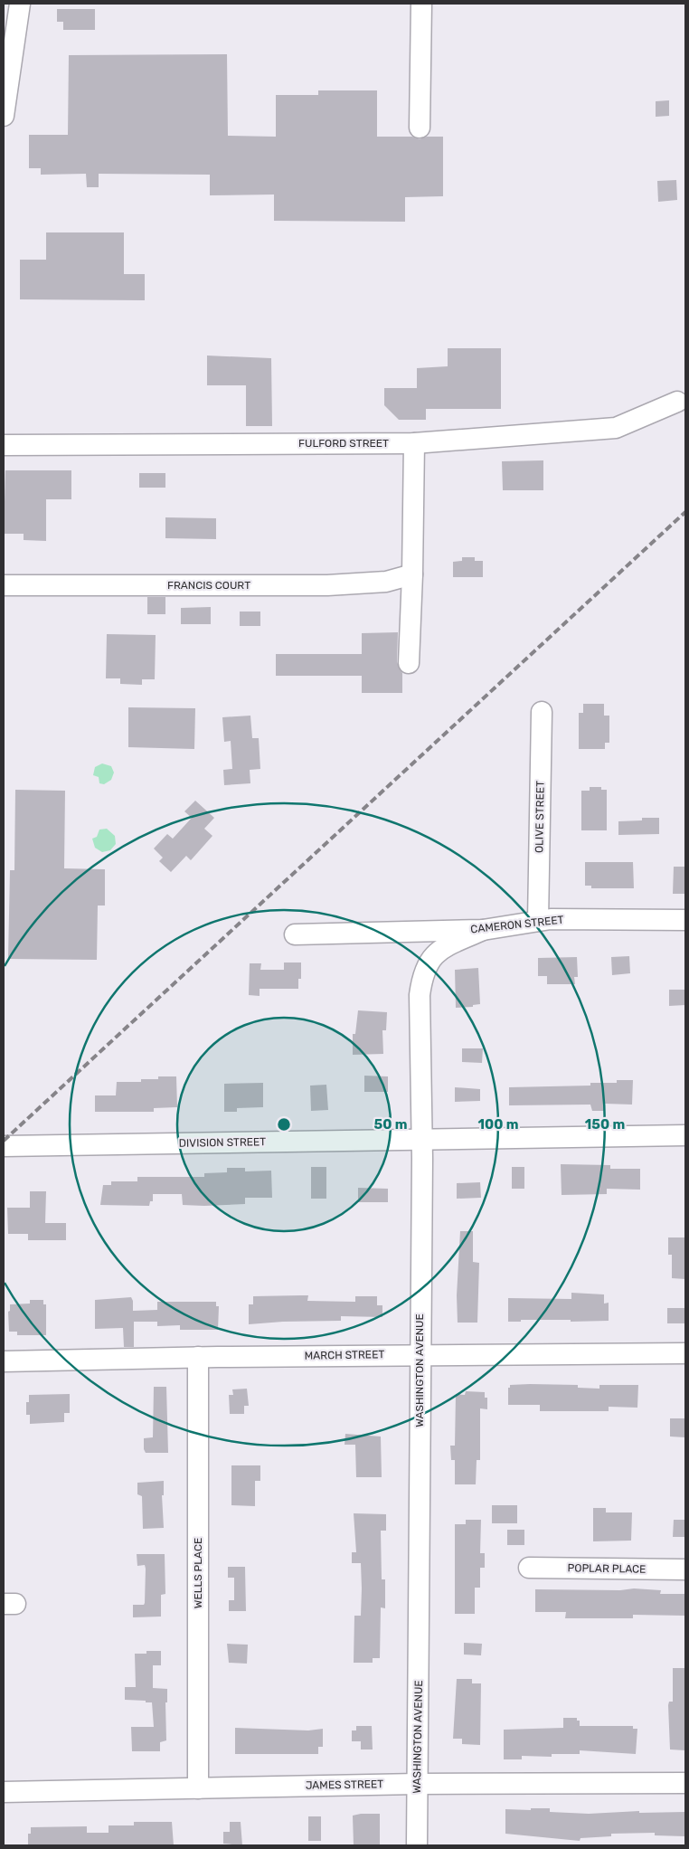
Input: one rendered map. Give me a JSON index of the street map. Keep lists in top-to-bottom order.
{
  "streets": {
    "street": [
      "FULFORD STREET",
      "FRANCIS COURT",
      "OLIVE STREET",
      "CAMERON STREET",
      "DIVISION STREET",
      "MARCH STREET",
      "WASHINGTON AVENUE",
      "POPLAR PLACE",
      "WELLS PLACE",
      "JAMES STREET"
    ]
  },
  "crossings": [
    ["OLIVE STREET", "CAMERON STREET"],
    ["CAMERON STREET", "WASHINGTON AVENUE"],
    ["DIVISION STREET", "WASHINGTON AVENUE"],
    ["MARCH STREET", "WASHINGTON AVENUE"],
    ["MARCH STREET", "WELLS PLACE"],
    ["WASHINGTON AVENUE", "JAMES STREET"],
    ["WELLS PLACE", "JAMES STREET"]
  ],
  "rings": ["50 m", "100 m", "150 m"]
}
